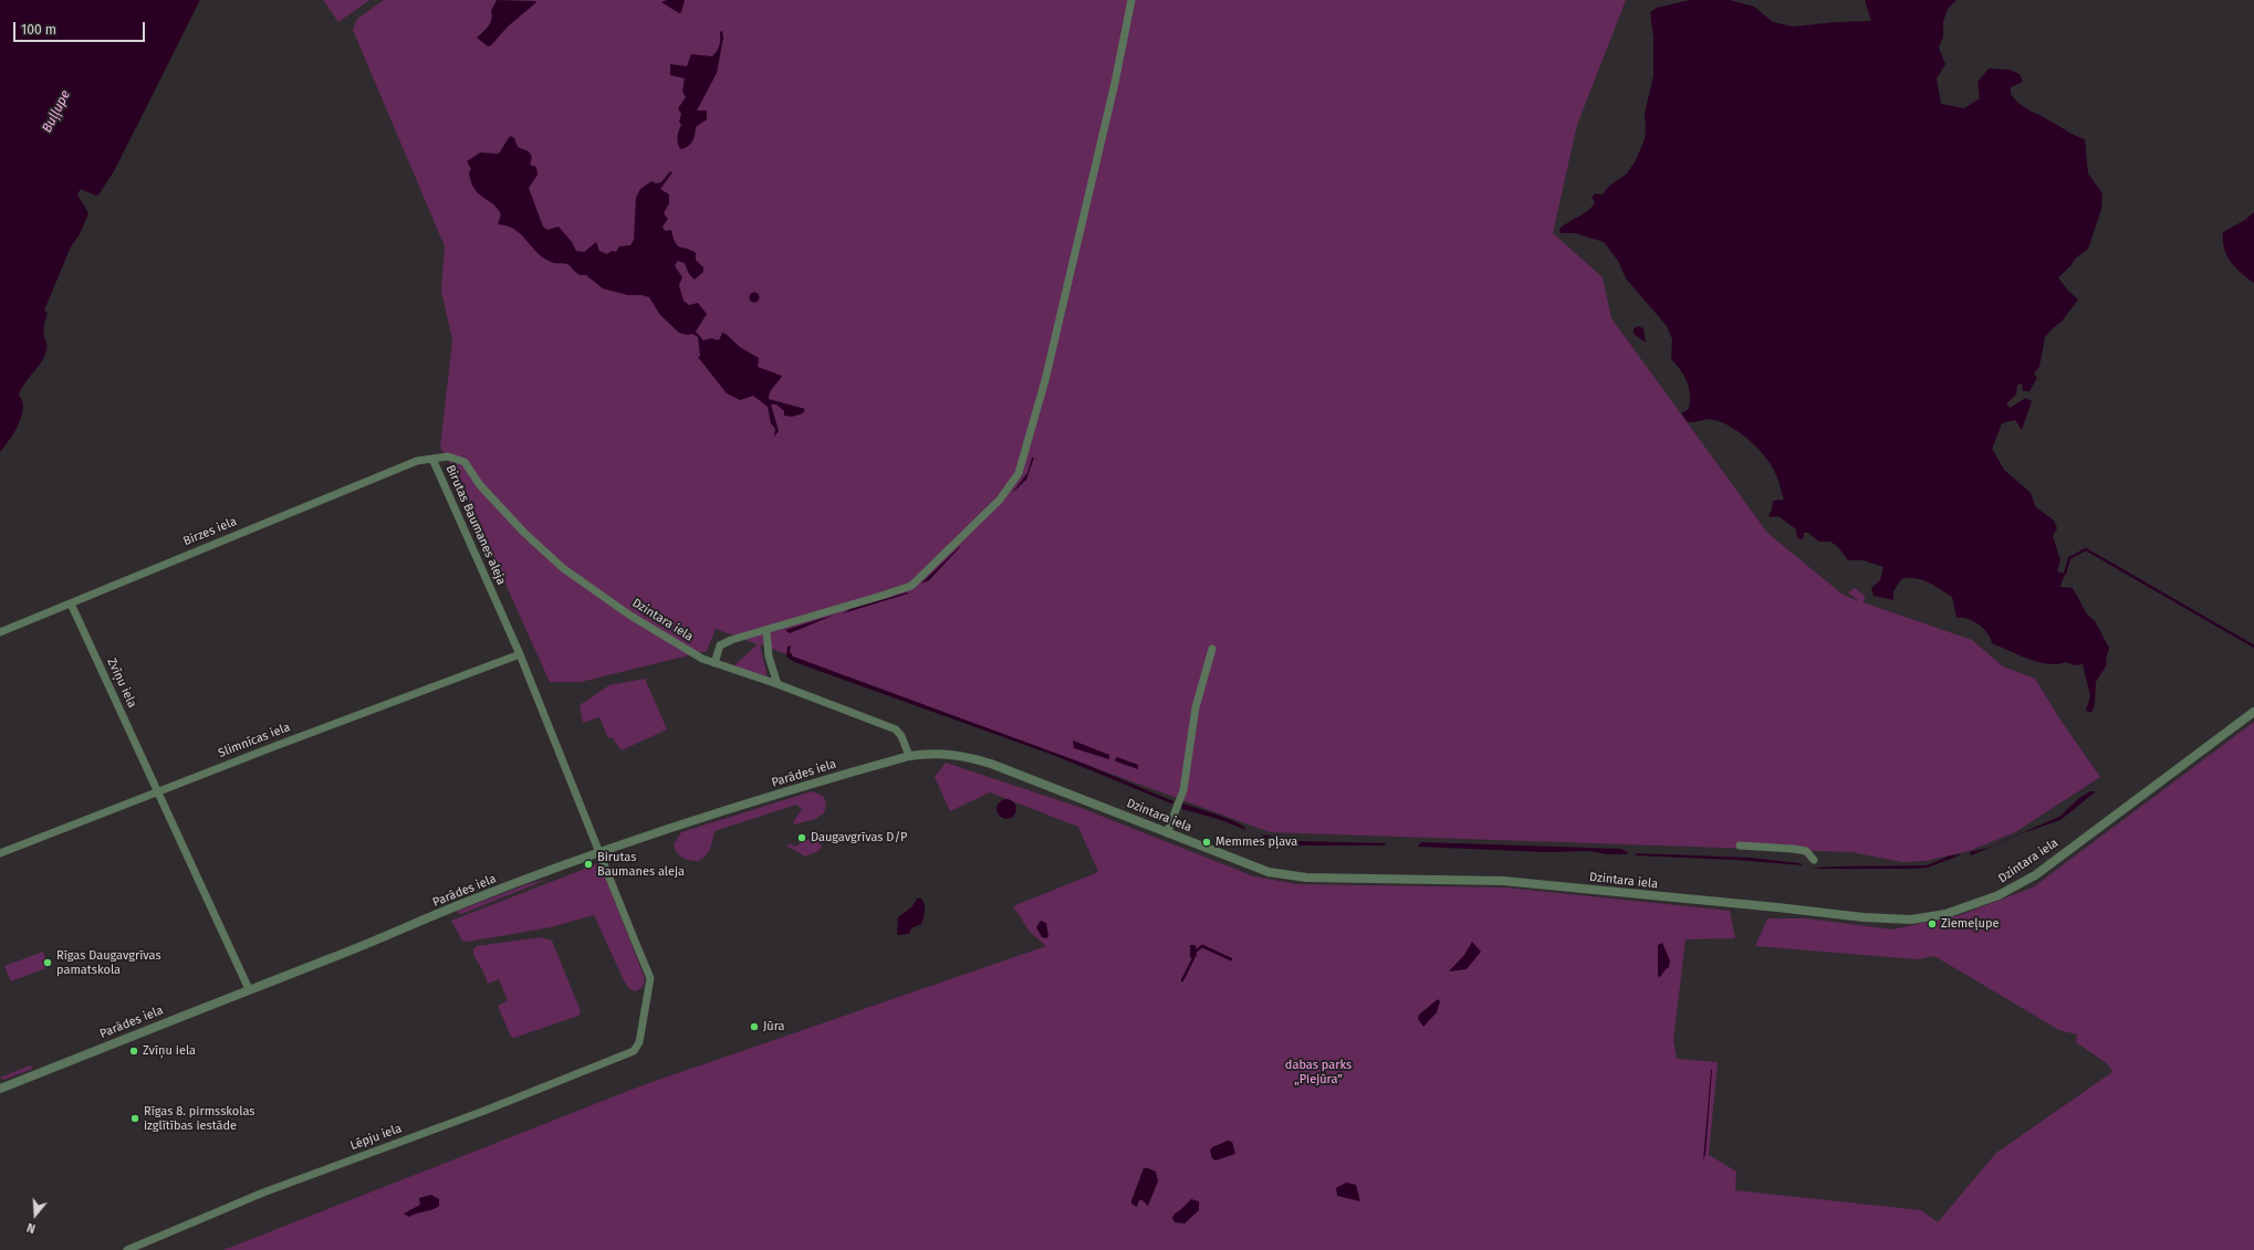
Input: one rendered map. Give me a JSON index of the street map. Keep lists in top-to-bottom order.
{
  "streets": {
    "street": [
      "Birutas Baumanes aleja",
      "Birzes iela",
      "Dzintara iela",
      "Zvīņu iela",
      "Slimnīcas iela",
      "Parādes iela",
      "Lēpju iela"
    ]
  },
  "crossings": [
    ["Birutas Baumanes aleja", "Birzes iela"],
    ["Birutas Baumanes aleja", "Dzintara iela"],
    ["Birutas Baumanes aleja", "Slimnīcas iela"],
    ["Birutas Baumanes aleja", "Parādes iela"],
    ["Birutas Baumanes aleja", "Lēpju iela"],
    ["Birzes iela", "Dzintara iela"],
    ["Birzes iela", "Zvīņu iela"],
    ["Dzintara iela", "Parādes iela"],
    ["Zvīņu iela", "Slimnīcas iela"],
    ["Zvīņu iela", "Parādes iela"]
  ],
  "water": ["Buļļupe"],
  "parks": ["dabas parks „Piejūra”"],
  "places": [
    "Daugavgrīvas D/P",
    "Memmes pļava",
    "Birutas Baumanes aleja",
    "Ziemeļupe",
    "Rīgas Daugavgrīvas pamatskola",
    "Jūra",
    "Zvīņu iela",
    "Rīgas 8. pirmsskolas izglītības iestāde"
  ],
  "scale_bar": "100 m",
  "north": "bottom"
}
